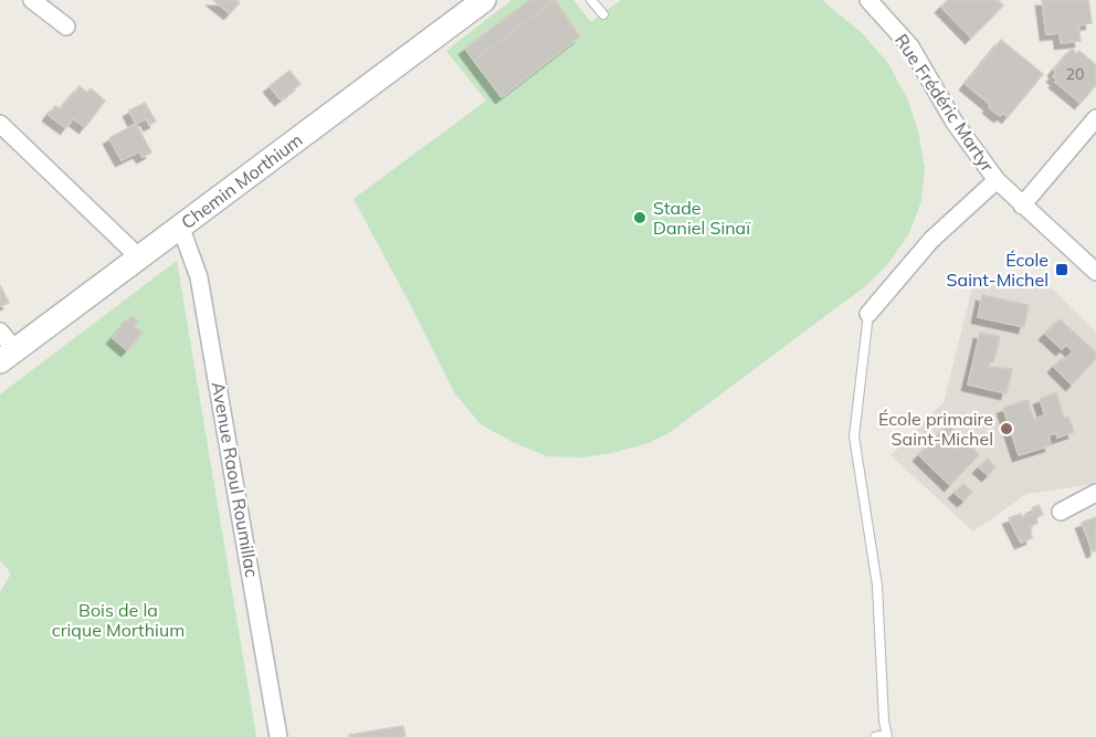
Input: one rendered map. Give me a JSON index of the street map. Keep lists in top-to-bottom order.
{
  "streets": {
    "street": ["Rue Frédéric Martyr", "Chemin Morthium", "Avenue Raoul Roumillac"]
  },
  "crossings": [
    ["Chemin Morthium", "Avenue Raoul Roumillac"]
  ],
  "parks": ["Bois de la crique Morthium"],
  "places": {
    "other": ["Stade Daniel Sinaï", "École primaire Saint-Michel"],
    "transit": ["École Saint-Michel"]
  },
  "house_numbers": ["20"]
}
